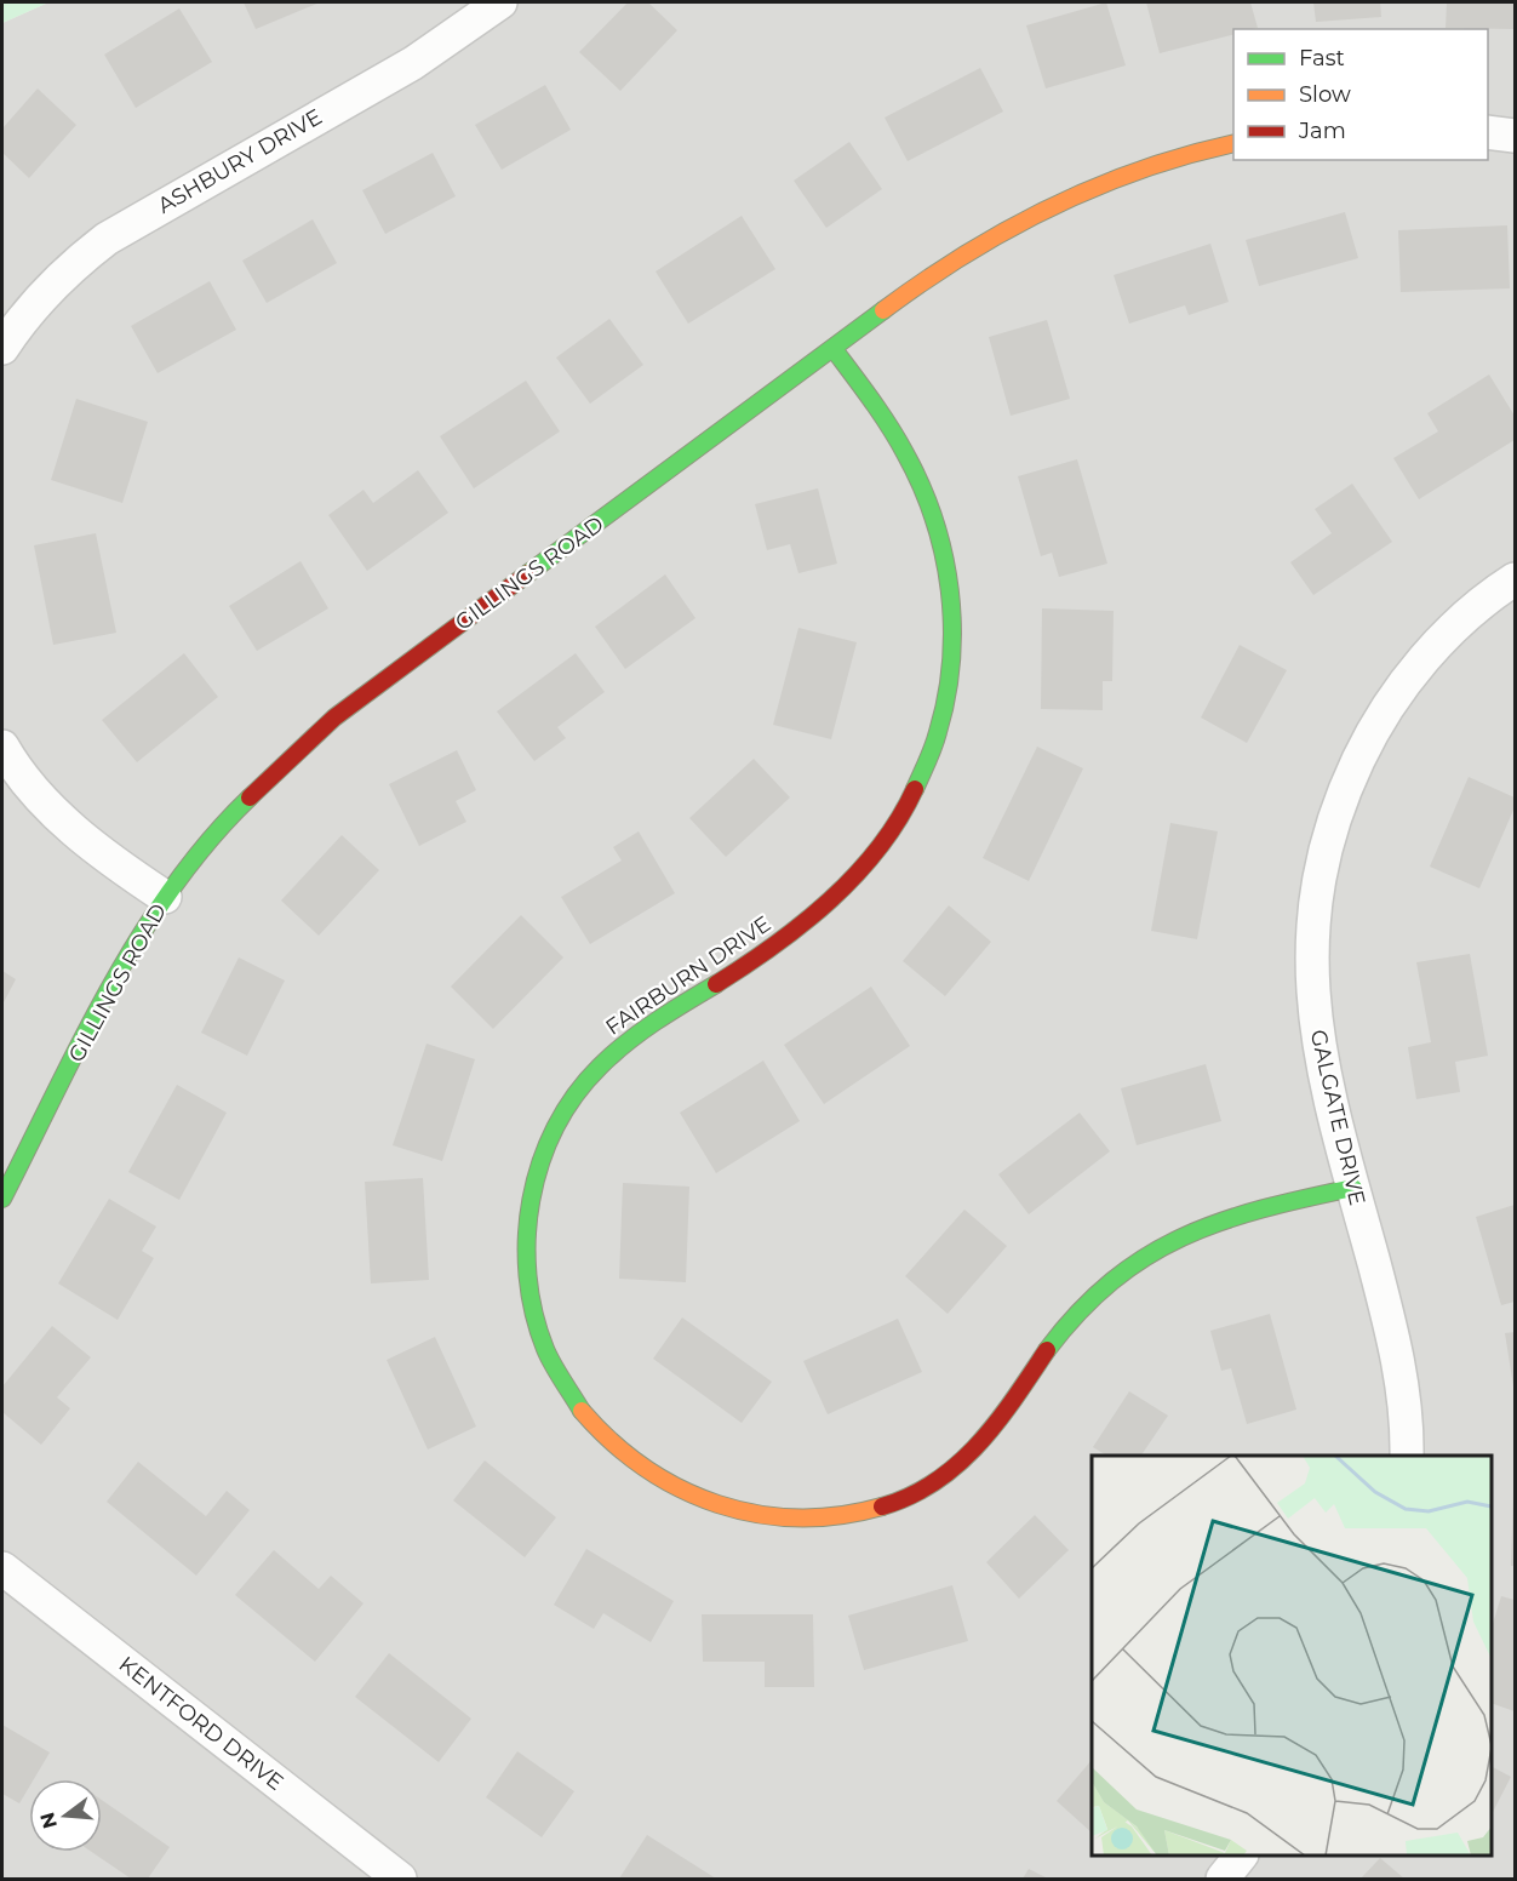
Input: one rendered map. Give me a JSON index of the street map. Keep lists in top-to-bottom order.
{
  "streets": {
    "street": [
      "ASHBURY DRIVE",
      "GILLINGS ROAD",
      "FAIRBURN DRIVE",
      "GALGATE DRIVE",
      "KENTFORD DRIVE"
    ]
  },
  "crossings": [
    ["GILLINGS ROAD", "FAIRBURN DRIVE"],
    ["FAIRBURN DRIVE", "GALGATE DRIVE"]
  ],
  "legend": ["Fast", "Slow", "Jam"],
  "north": "left"
}
